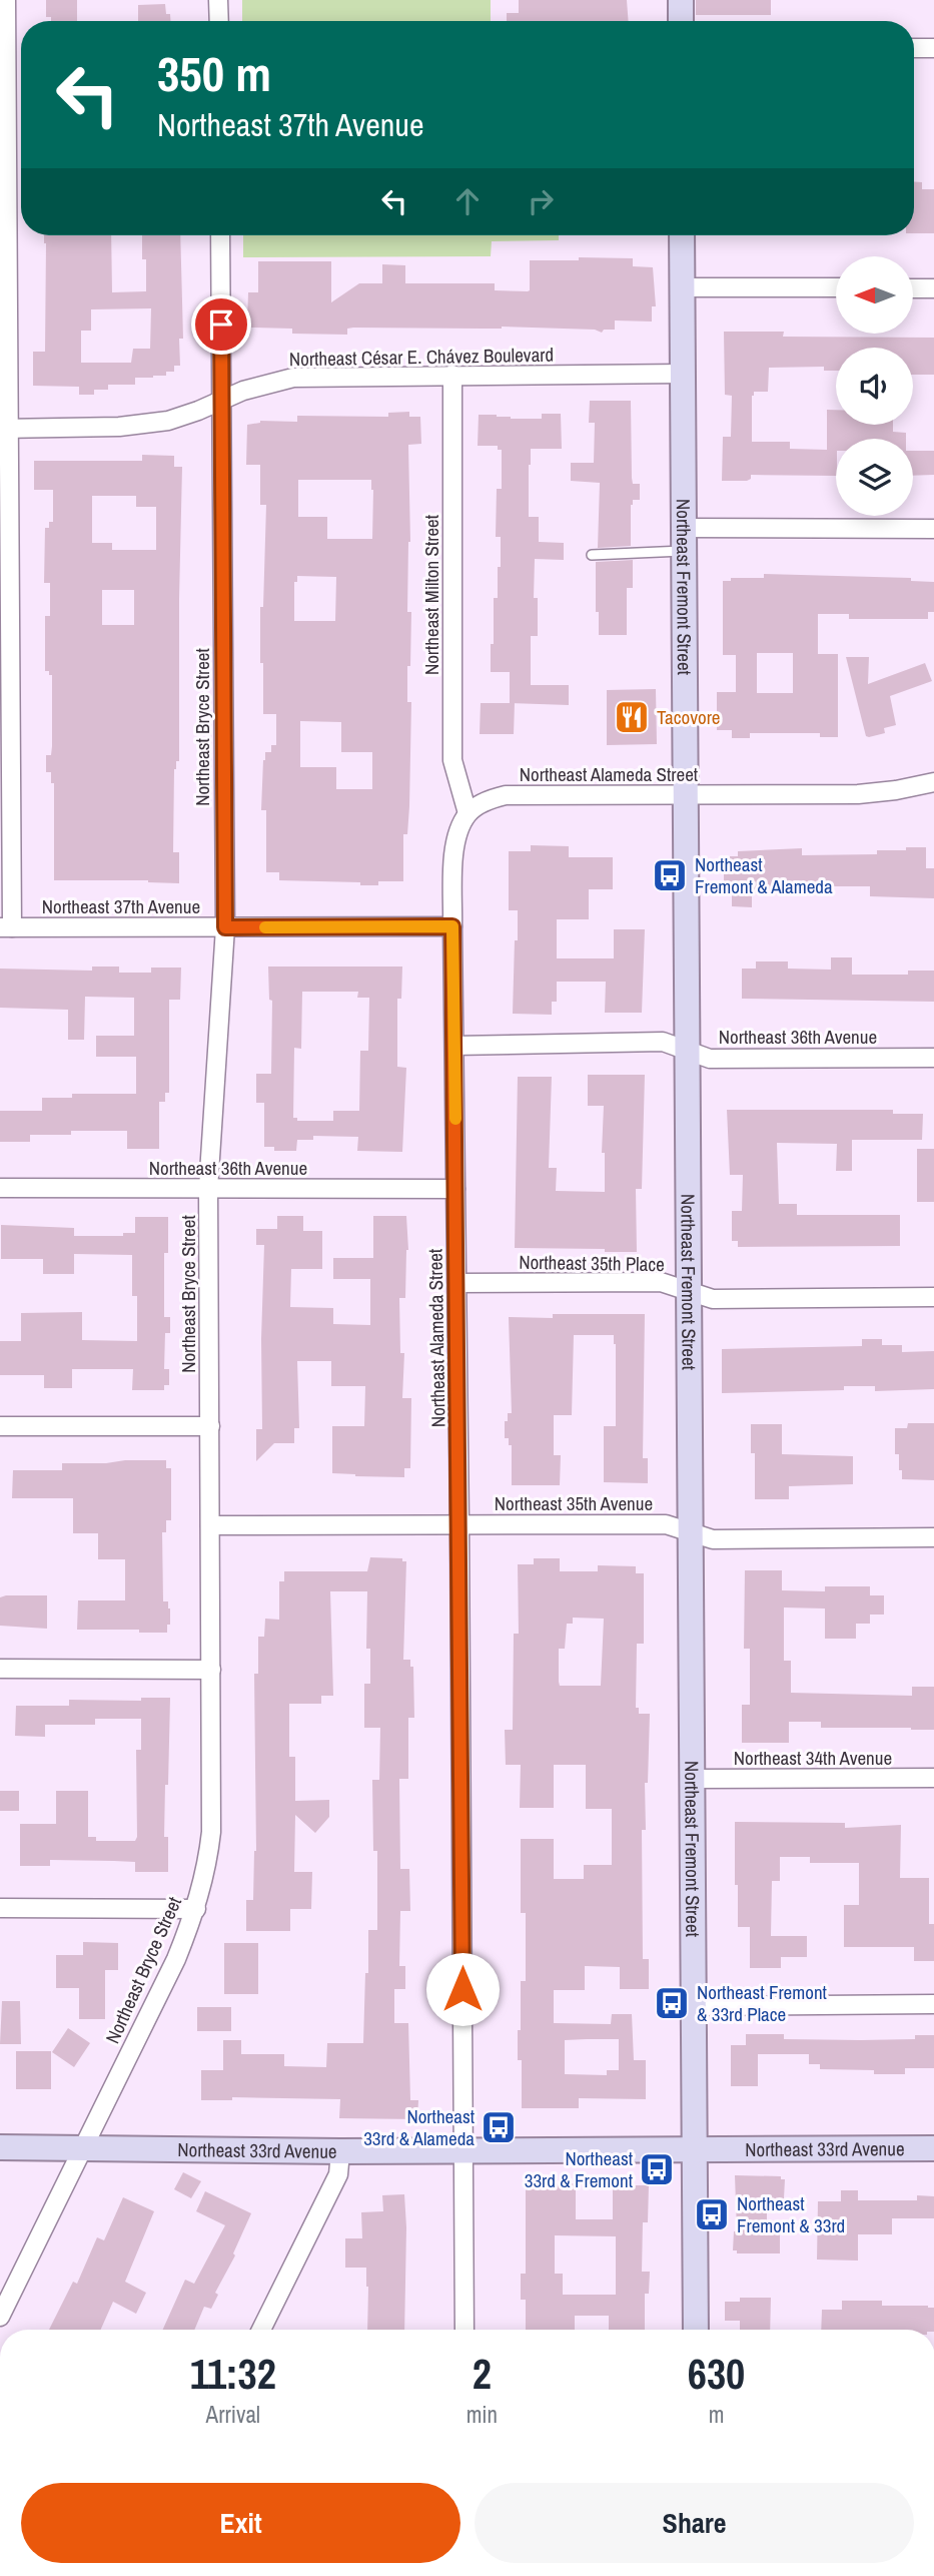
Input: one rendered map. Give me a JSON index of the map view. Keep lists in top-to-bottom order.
{
  "streets": {
    "main road": ["Northeast Fremont Street", "Northeast 33rd Avenue"],
    "street": [
      "Northeast César E. Chávez Boulevard",
      "Northeast Milton Street",
      "Northeast Bryce Street",
      "Northeast Alameda Street",
      "Northeast 37th Avenue",
      "Northeast 36th Avenue",
      "Northeast 35th Place",
      "Northeast 35th Avenue",
      "Northeast 34th Avenue"
    ]
  },
  "crossings": [
    ["Northeast César E. Chávez Boulevard", "Northeast Fremont Street"],
    ["Northeast César E. Chávez Boulevard", "Northeast Milton Street"],
    ["Northeast César E. Chávez Boulevard", "Northeast Bryce Street"],
    ["Northeast Fremont Street", "Northeast Alameda Street"],
    ["Northeast Fremont Street", "Northeast 36th Avenue"],
    ["Northeast Fremont Street", "Northeast 35th Place"],
    ["Northeast Fremont Street", "Northeast 35th Avenue"],
    ["Northeast Fremont Street", "Northeast 34th Avenue"],
    ["Northeast Fremont Street", "Northeast 33rd Avenue"],
    ["Northeast Milton Street", "Northeast Alameda Street"],
    ["Northeast Bryce Street", "Northeast 37th Avenue"],
    ["Northeast Bryce Street", "Northeast 36th Avenue"],
    ["Northeast Bryce Street", "Northeast 35th Avenue"],
    ["Northeast Bryce Street", "Northeast 33rd Avenue"],
    ["Northeast Alameda Street", "Northeast 37th Avenue"],
    ["Northeast Alameda Street", "Northeast 36th Avenue"],
    ["Northeast Alameda Street", "Northeast 35th Place"],
    ["Northeast Alameda Street", "Northeast 35th Avenue"],
    ["Northeast Alameda Street", "Northeast 33rd Avenue"]
  ],
  "places": {
    "restaurant": ["Tacovore"],
    "bus stop": [
      "Northeast Fremont & Alameda",
      "Northeast Fremont & 33rd Place",
      "Northeast 33rd & Alameda",
      "Northeast 33rd & Fremont",
      "Northeast Fremont & 33rd"
    ]
  },
  "north": "left",
  "page": {
    "turn": ["350 m", "Northeast 37th Avenue"],
    "eta": [
      "11:32",
      "Arrival",
      "2",
      "min",
      "630",
      "m"
    ],
    "buttons": ["Exit", "Share"]
  }
}
